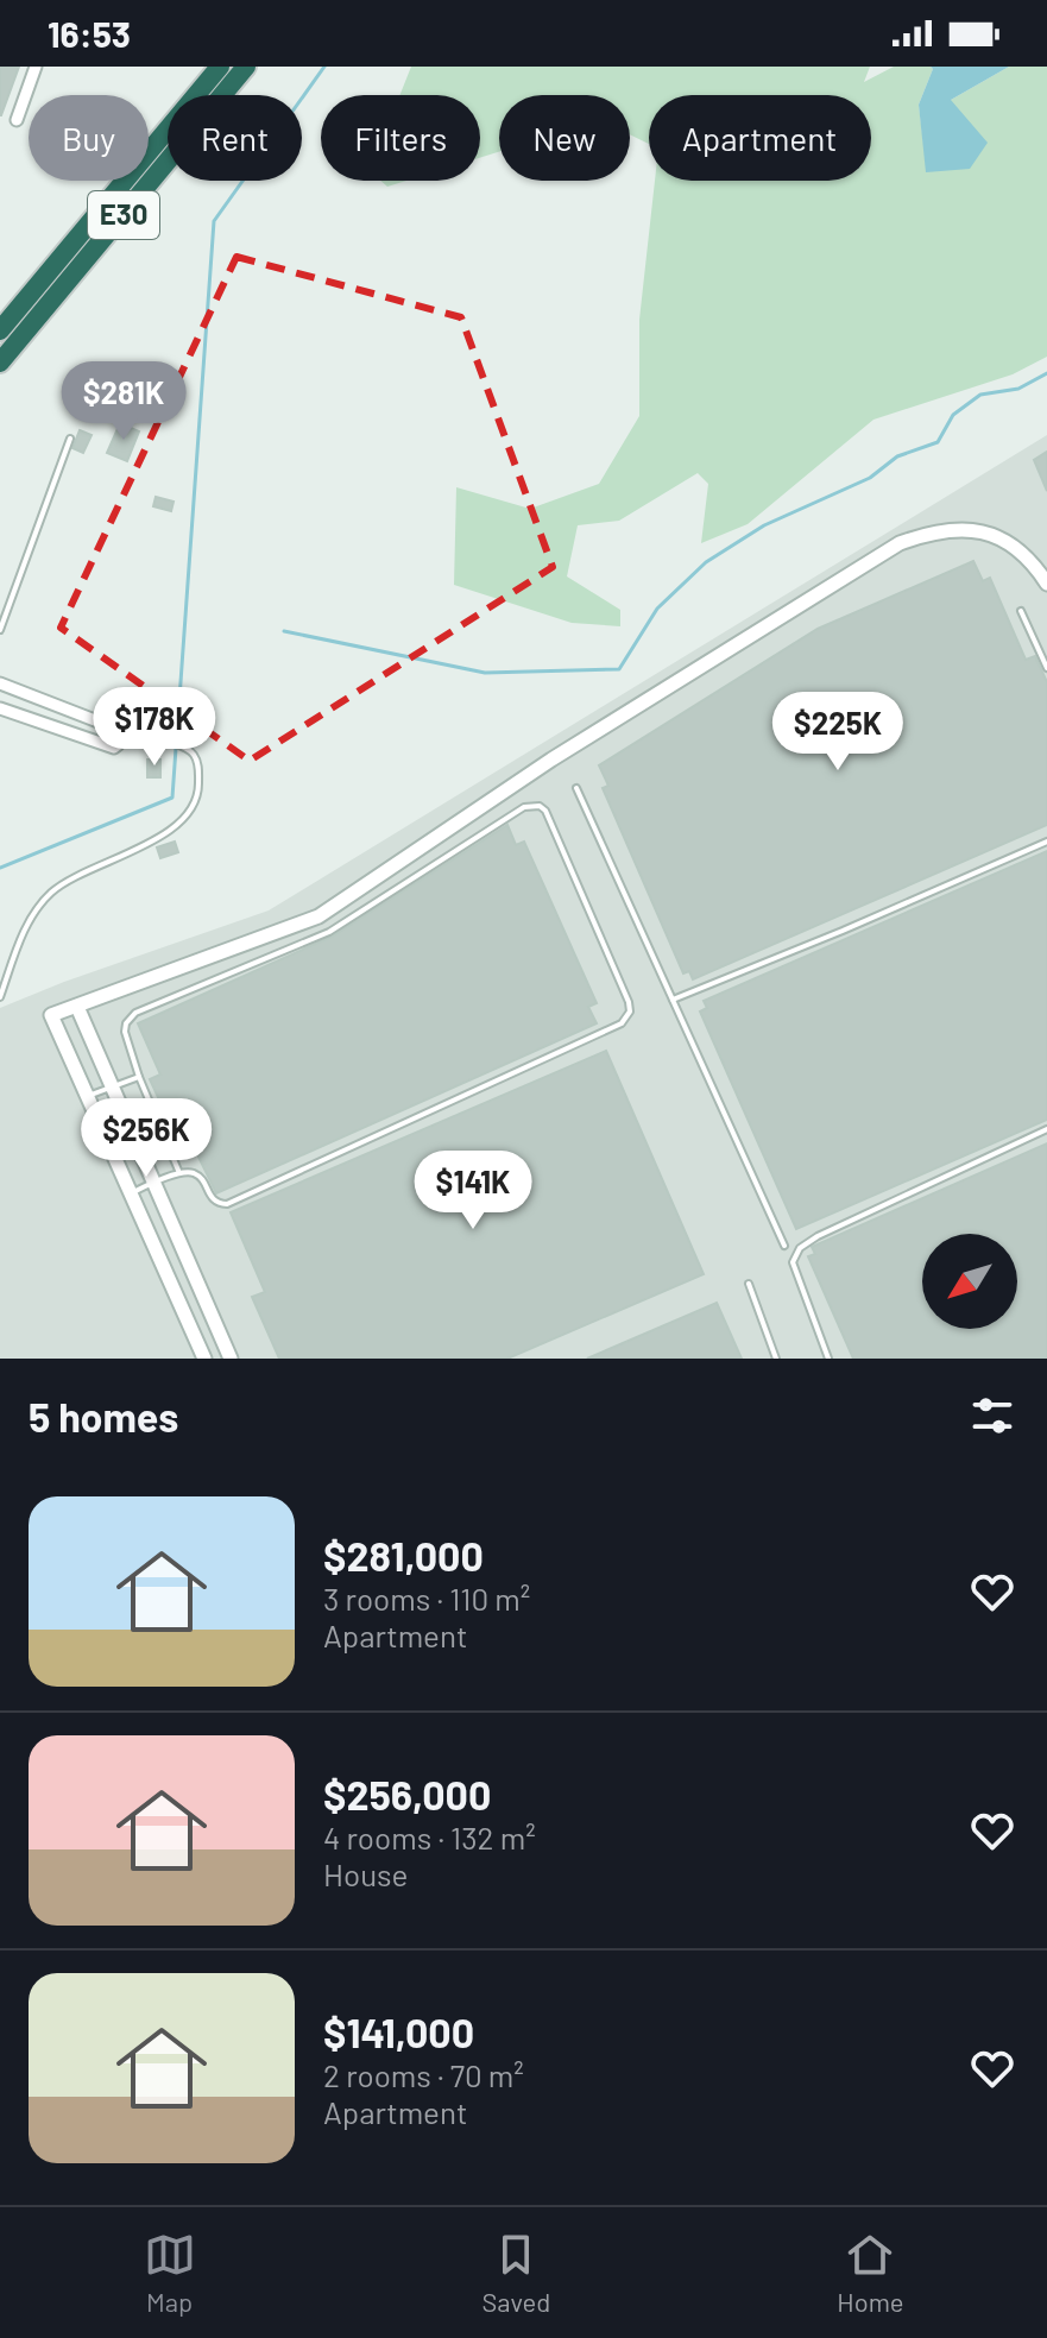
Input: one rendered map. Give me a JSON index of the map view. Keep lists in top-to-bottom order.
{
  "streets": {
    "highway": ["E30"]
  },
  "north": "bottom left",
  "page": {
    "status": "16:53",
    "chip": [
      "Buy",
      "Rent",
      "Filters",
      "New",
      "Apartment"
    ],
    "price": [
      "$281K",
      "$178K",
      "$225K",
      "$256K",
      "$141K"
    ],
    "heading": "5 homes",
    "list": [
      {
        "name": "$281,000",
        "note": "3 rooms · 110 m² · Apartment"
      },
      {
        "name": "$256,000",
        "note": "4 rooms · 132 m² · House"
      },
      {
        "name": "$141,000",
        "note": "2 rooms · 70 m² · Apartment"
      }
    ],
    "tabs": ["Map", "Saved", "Home"]
  }
}
